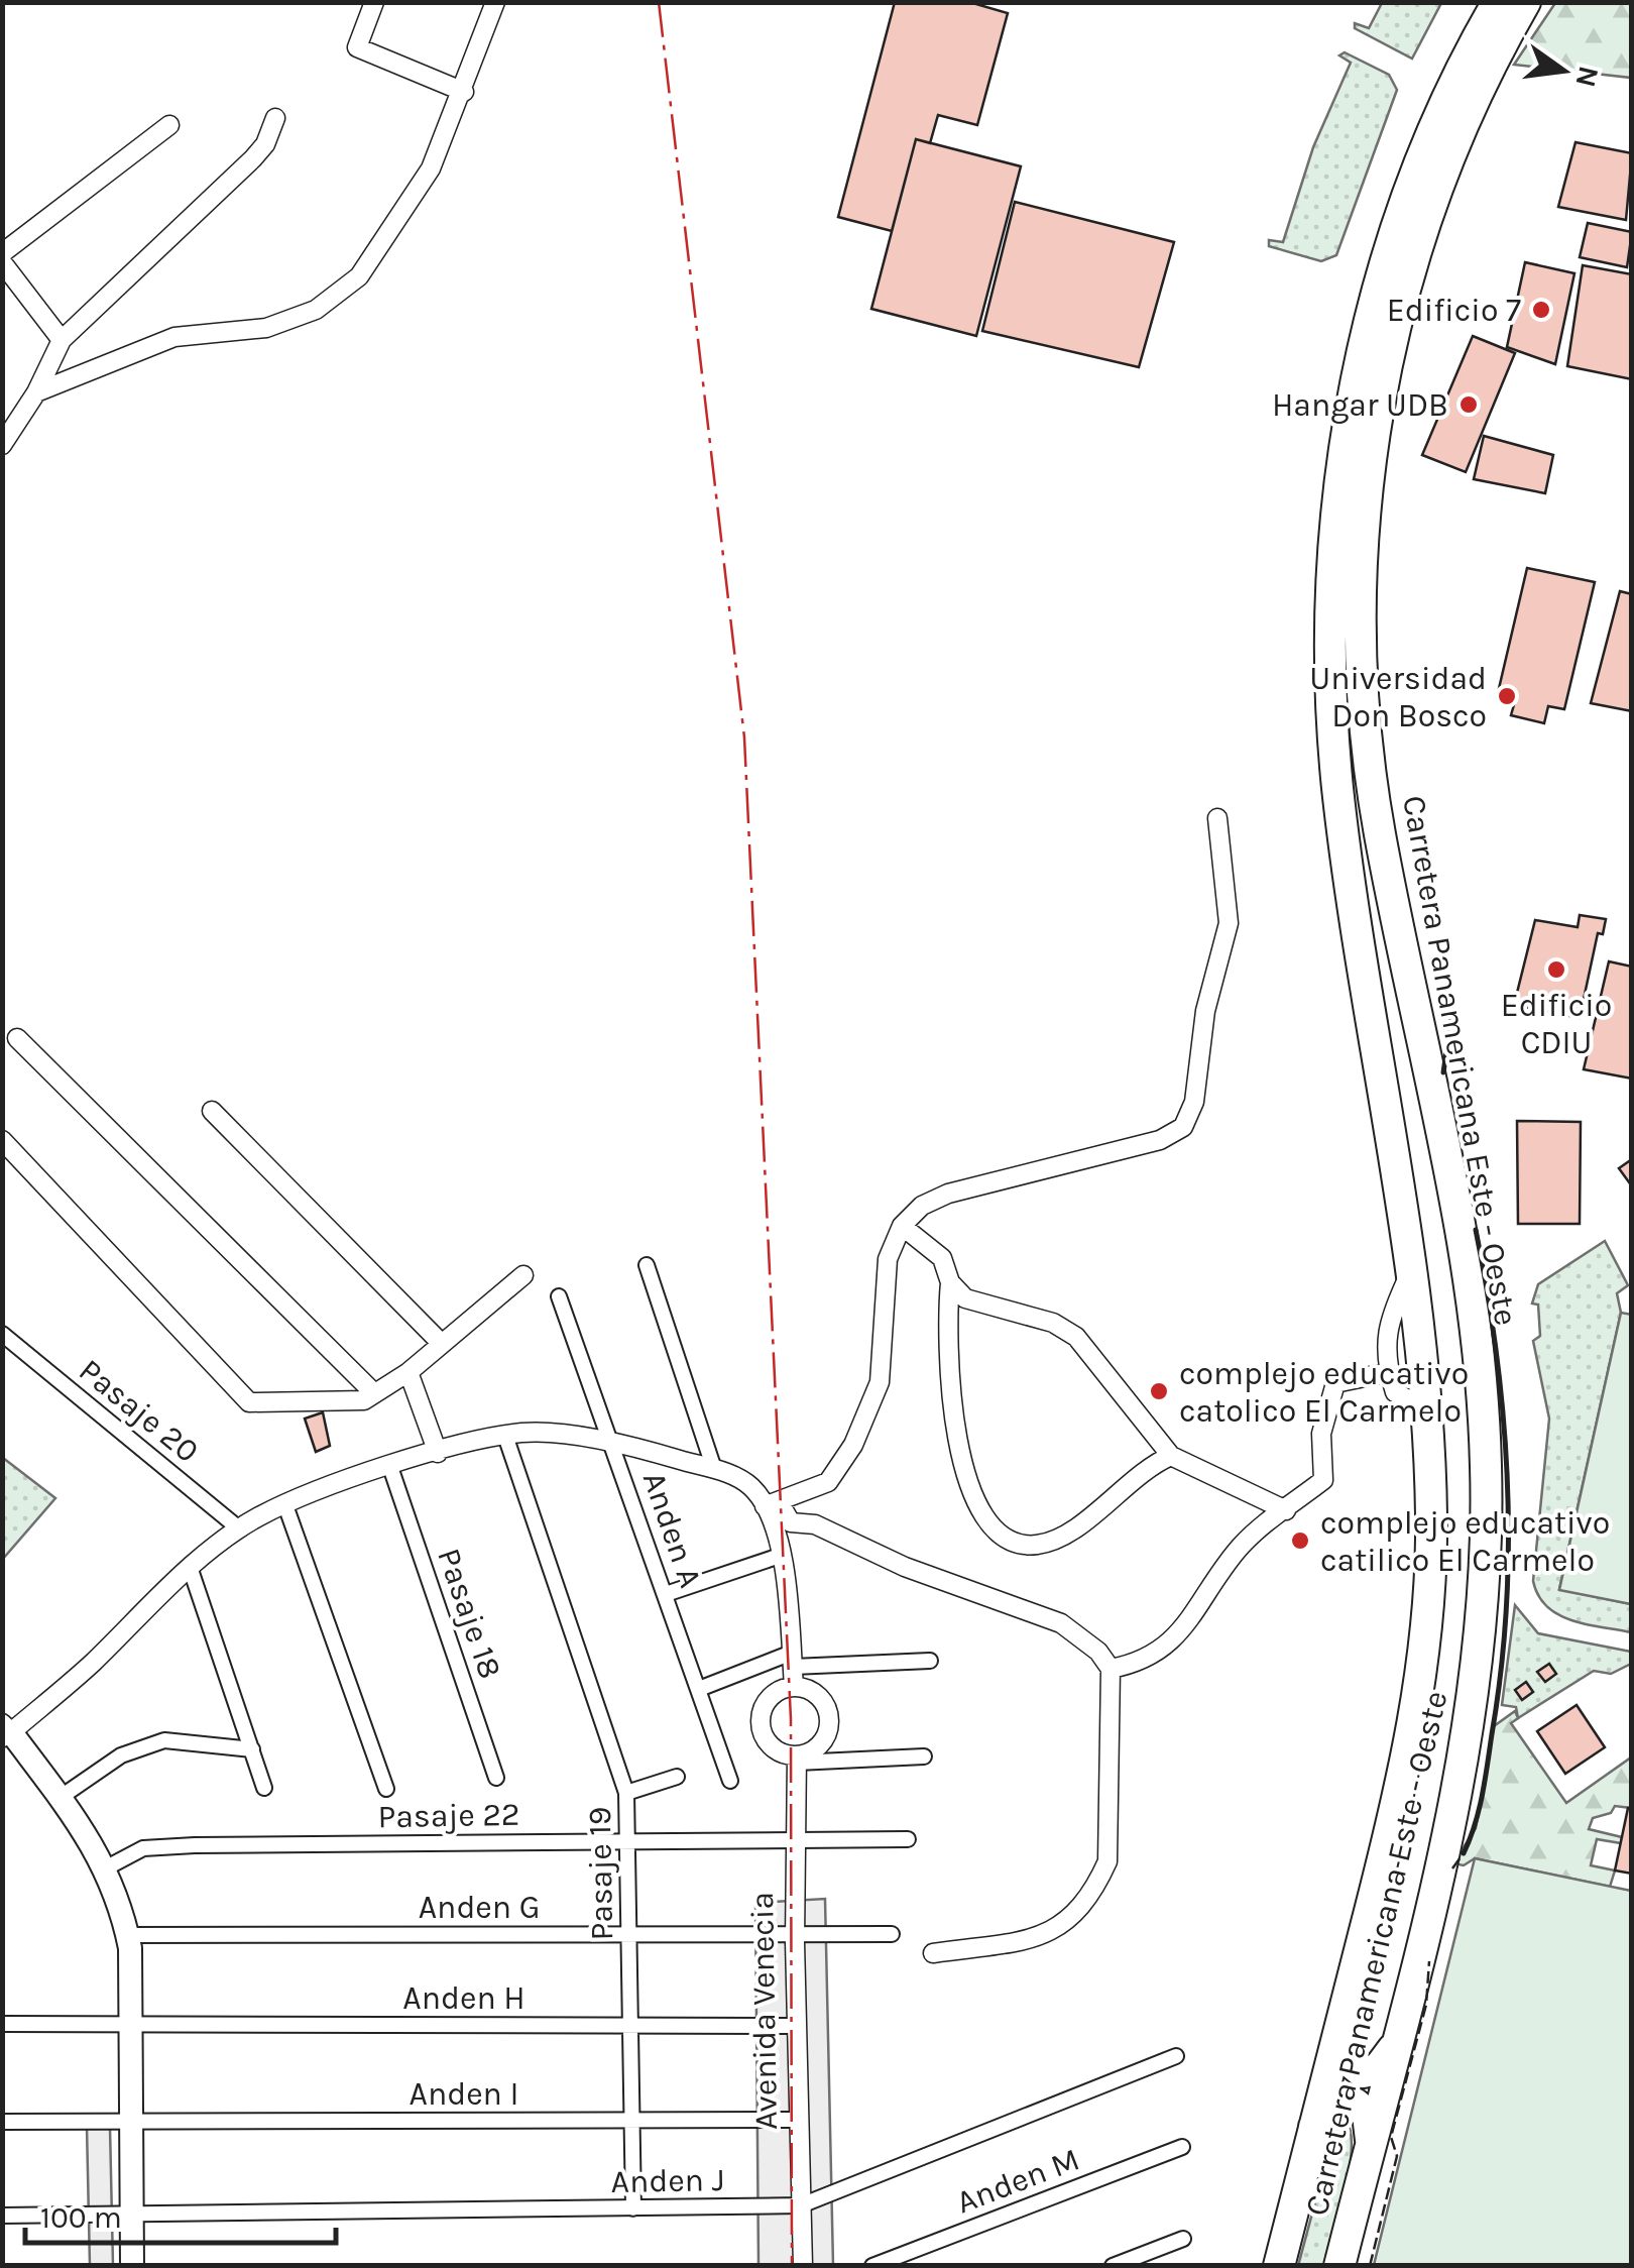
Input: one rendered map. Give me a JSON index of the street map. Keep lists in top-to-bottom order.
{
  "streets": {
    "highway": ["Carretera Panamericana Este - Oeste"],
    "street": [
      "Pasaje 20",
      "Anden A",
      "Pasaje 18",
      "Pasaje 22",
      "Pasaje 19",
      "Anden G",
      "Anden H",
      "Avenida Venecia",
      "Anden I",
      "Anden J",
      "Anden M"
    ]
  },
  "crossings": [
    ["Pasaje 22", "Pasaje 19"],
    ["Pasaje 22", "Avenida Venecia"],
    ["Pasaje 19", "Anden G"],
    ["Pasaje 19", "Anden H"],
    ["Pasaje 19", "Anden I"],
    ["Pasaje 19", "Anden J"],
    ["Anden G", "Avenida Venecia"],
    ["Anden H", "Avenida Venecia"],
    ["Avenida Venecia", "Anden I"],
    ["Avenida Venecia", "Anden J"]
  ],
  "places": [
    "Edificio 7",
    "Hangar UDB",
    "Universidad Don Bosco",
    "Edificio CDIU",
    "complejo educativo catolico El Carmelo",
    "complejo educativo catilico El Carmelo"
  ],
  "scale_bar": "100 m",
  "north": "right"
}
